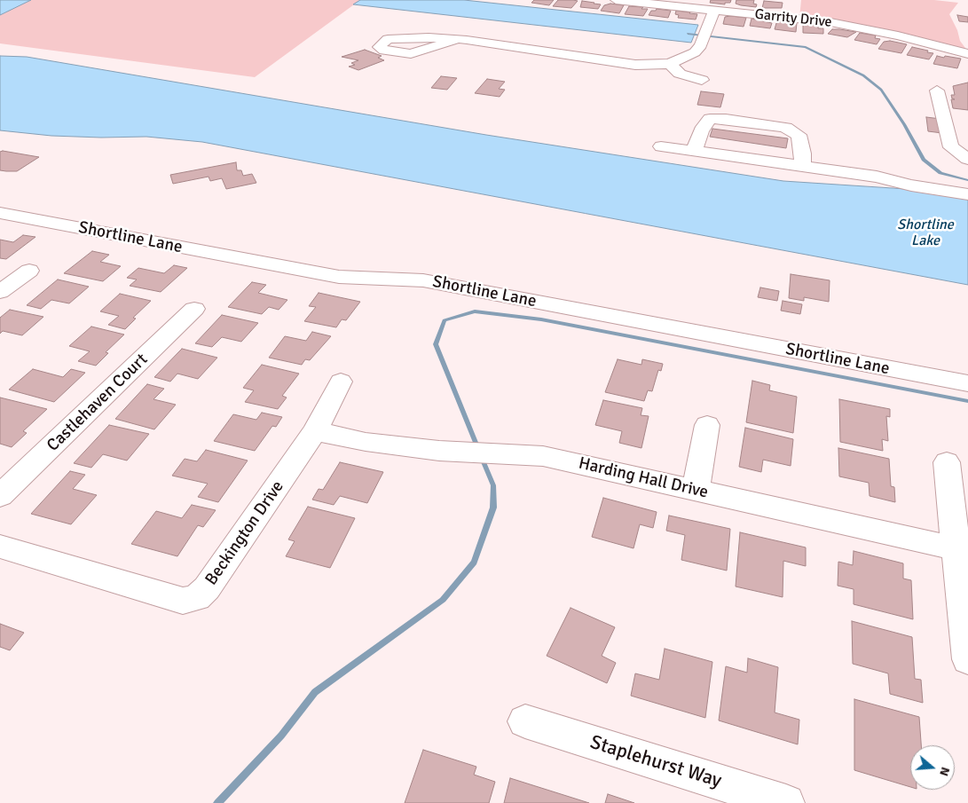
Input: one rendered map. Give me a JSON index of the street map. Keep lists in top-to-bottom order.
{
  "streets": {
    "street": [
      "Garrity Drive",
      "Shortline Lane",
      "Castlehaven Court",
      "Harding Hall Drive",
      "Beckington Drive",
      "Staplehurst Way"
    ]
  },
  "crossings": [
    ["Harding Hall Drive", "Beckington Drive"]
  ],
  "water": ["Shortline Lake"],
  "north": "right"
}
